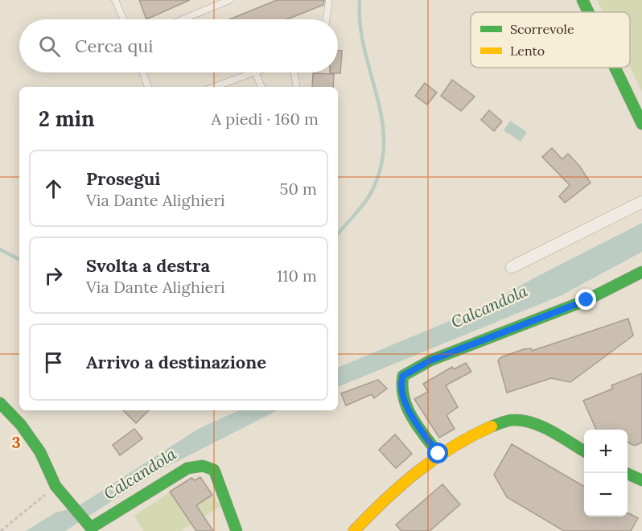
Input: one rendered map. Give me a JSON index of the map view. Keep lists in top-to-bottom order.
{
  "water": ["Calcandola"],
  "legend": ["Scorrevole", "Lento"],
  "page": {
    "search": "Cerca qui",
    "heading": ["2 min", "A piedi · 160 m"],
    "list": [
      ["Prosegui", "Via Dante Alighieri", "50 m"],
      ["Svolta a destra", "Via Dante Alighieri", "110 m"],
      "Arrivo a destinazione"
    ],
    "map_buttons": ["+", "−"]
  },
  "grid": {
    "rows": ["3"]
  }
}
